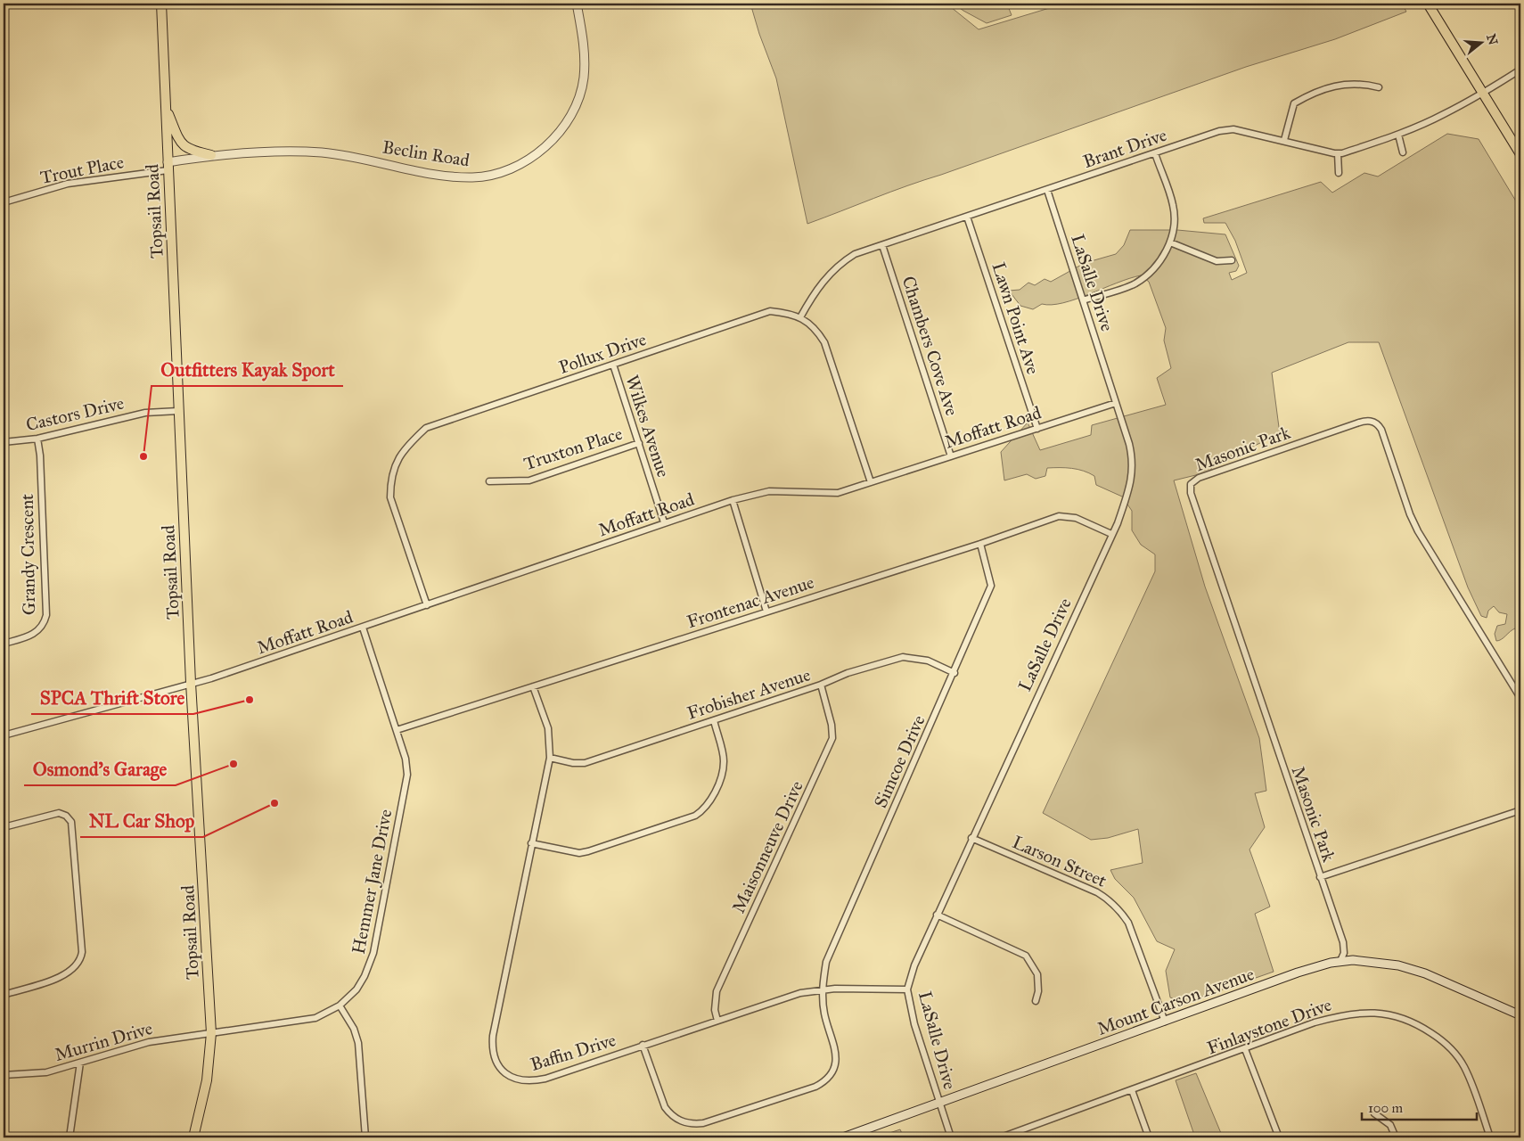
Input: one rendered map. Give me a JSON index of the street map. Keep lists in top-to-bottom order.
{
  "streets": {
    "main road": ["Beclin Road", "Topsail Road", "Mount Carson Avenue"],
    "street": [
      "Brant Drive",
      "Trout Place",
      "LaSalle Drive",
      "Lawn Point Ave",
      "Chambers Cove Ave",
      "Pollux Drive",
      "Castors Drive",
      "Wilkes Avenue",
      "Moffatt Road",
      "Truxton Place",
      "Masonic Park",
      "Grandy Crescent",
      "Frontenac Avenue",
      "Frobisher Avenue",
      "Simcoe Drive",
      "Maisonneuve Drive",
      "Larson Street",
      "Hemmer Jane Drive",
      "Finlaystone Drive",
      "Murrin Drive",
      "Baffin Drive"
    ]
  },
  "crossings": [
    ["Brant Drive", "LaSalle Drive"],
    ["Brant Drive", "Lawn Point Ave"],
    ["Brant Drive", "Chambers Cove Ave"],
    ["Brant Drive", "Pollux Drive"],
    ["Beclin Road", "Trout Place"],
    ["Beclin Road", "Topsail Road"],
    ["Trout Place", "Topsail Road"],
    ["Topsail Road", "Castors Drive"],
    ["Topsail Road", "Moffatt Road"],
    ["Topsail Road", "Hemmer Jane Drive"],
    ["Topsail Road", "Murrin Drive"],
    ["LaSalle Drive", "Moffatt Road"],
    ["LaSalle Drive", "Frontenac Avenue"],
    ["LaSalle Drive", "Larson Street"],
    ["LaSalle Drive", "Mount Carson Avenue"],
    ["LaSalle Drive", "Baffin Drive"],
    ["Lawn Point Ave", "Moffatt Road"],
    ["Chambers Cove Ave", "Moffatt Road"],
    ["Pollux Drive", "Wilkes Avenue"],
    ["Pollux Drive", "Moffatt Road"],
    ["Castors Drive", "Grandy Crescent"],
    ["Wilkes Avenue", "Moffatt Road"],
    ["Wilkes Avenue", "Truxton Place"],
    ["Moffatt Road", "Hemmer Jane Drive"],
    ["Masonic Park", "Mount Carson Avenue"],
    ["Frontenac Avenue", "Simcoe Drive"],
    ["Frontenac Avenue", "Hemmer Jane Drive"],
    ["Frontenac Avenue", "Baffin Drive"],
    ["Frobisher Avenue", "Simcoe Drive"],
    ["Frobisher Avenue", "Maisonneuve Drive"],
    ["Frobisher Avenue", "Baffin Drive"],
    ["Simcoe Drive", "Baffin Drive"],
    ["Maisonneuve Drive", "Baffin Drive"],
    ["Larson Street", "Mount Carson Avenue"],
    ["Hemmer Jane Drive", "Murrin Drive"]
  ],
  "places": [
    "Outfitters Kayak Sport",
    "SPCA Thrift Store",
    "Osmond's Garage",
    "NL Car Shop"
  ],
  "scale_bar": "100 m",
  "north": "right"
}
